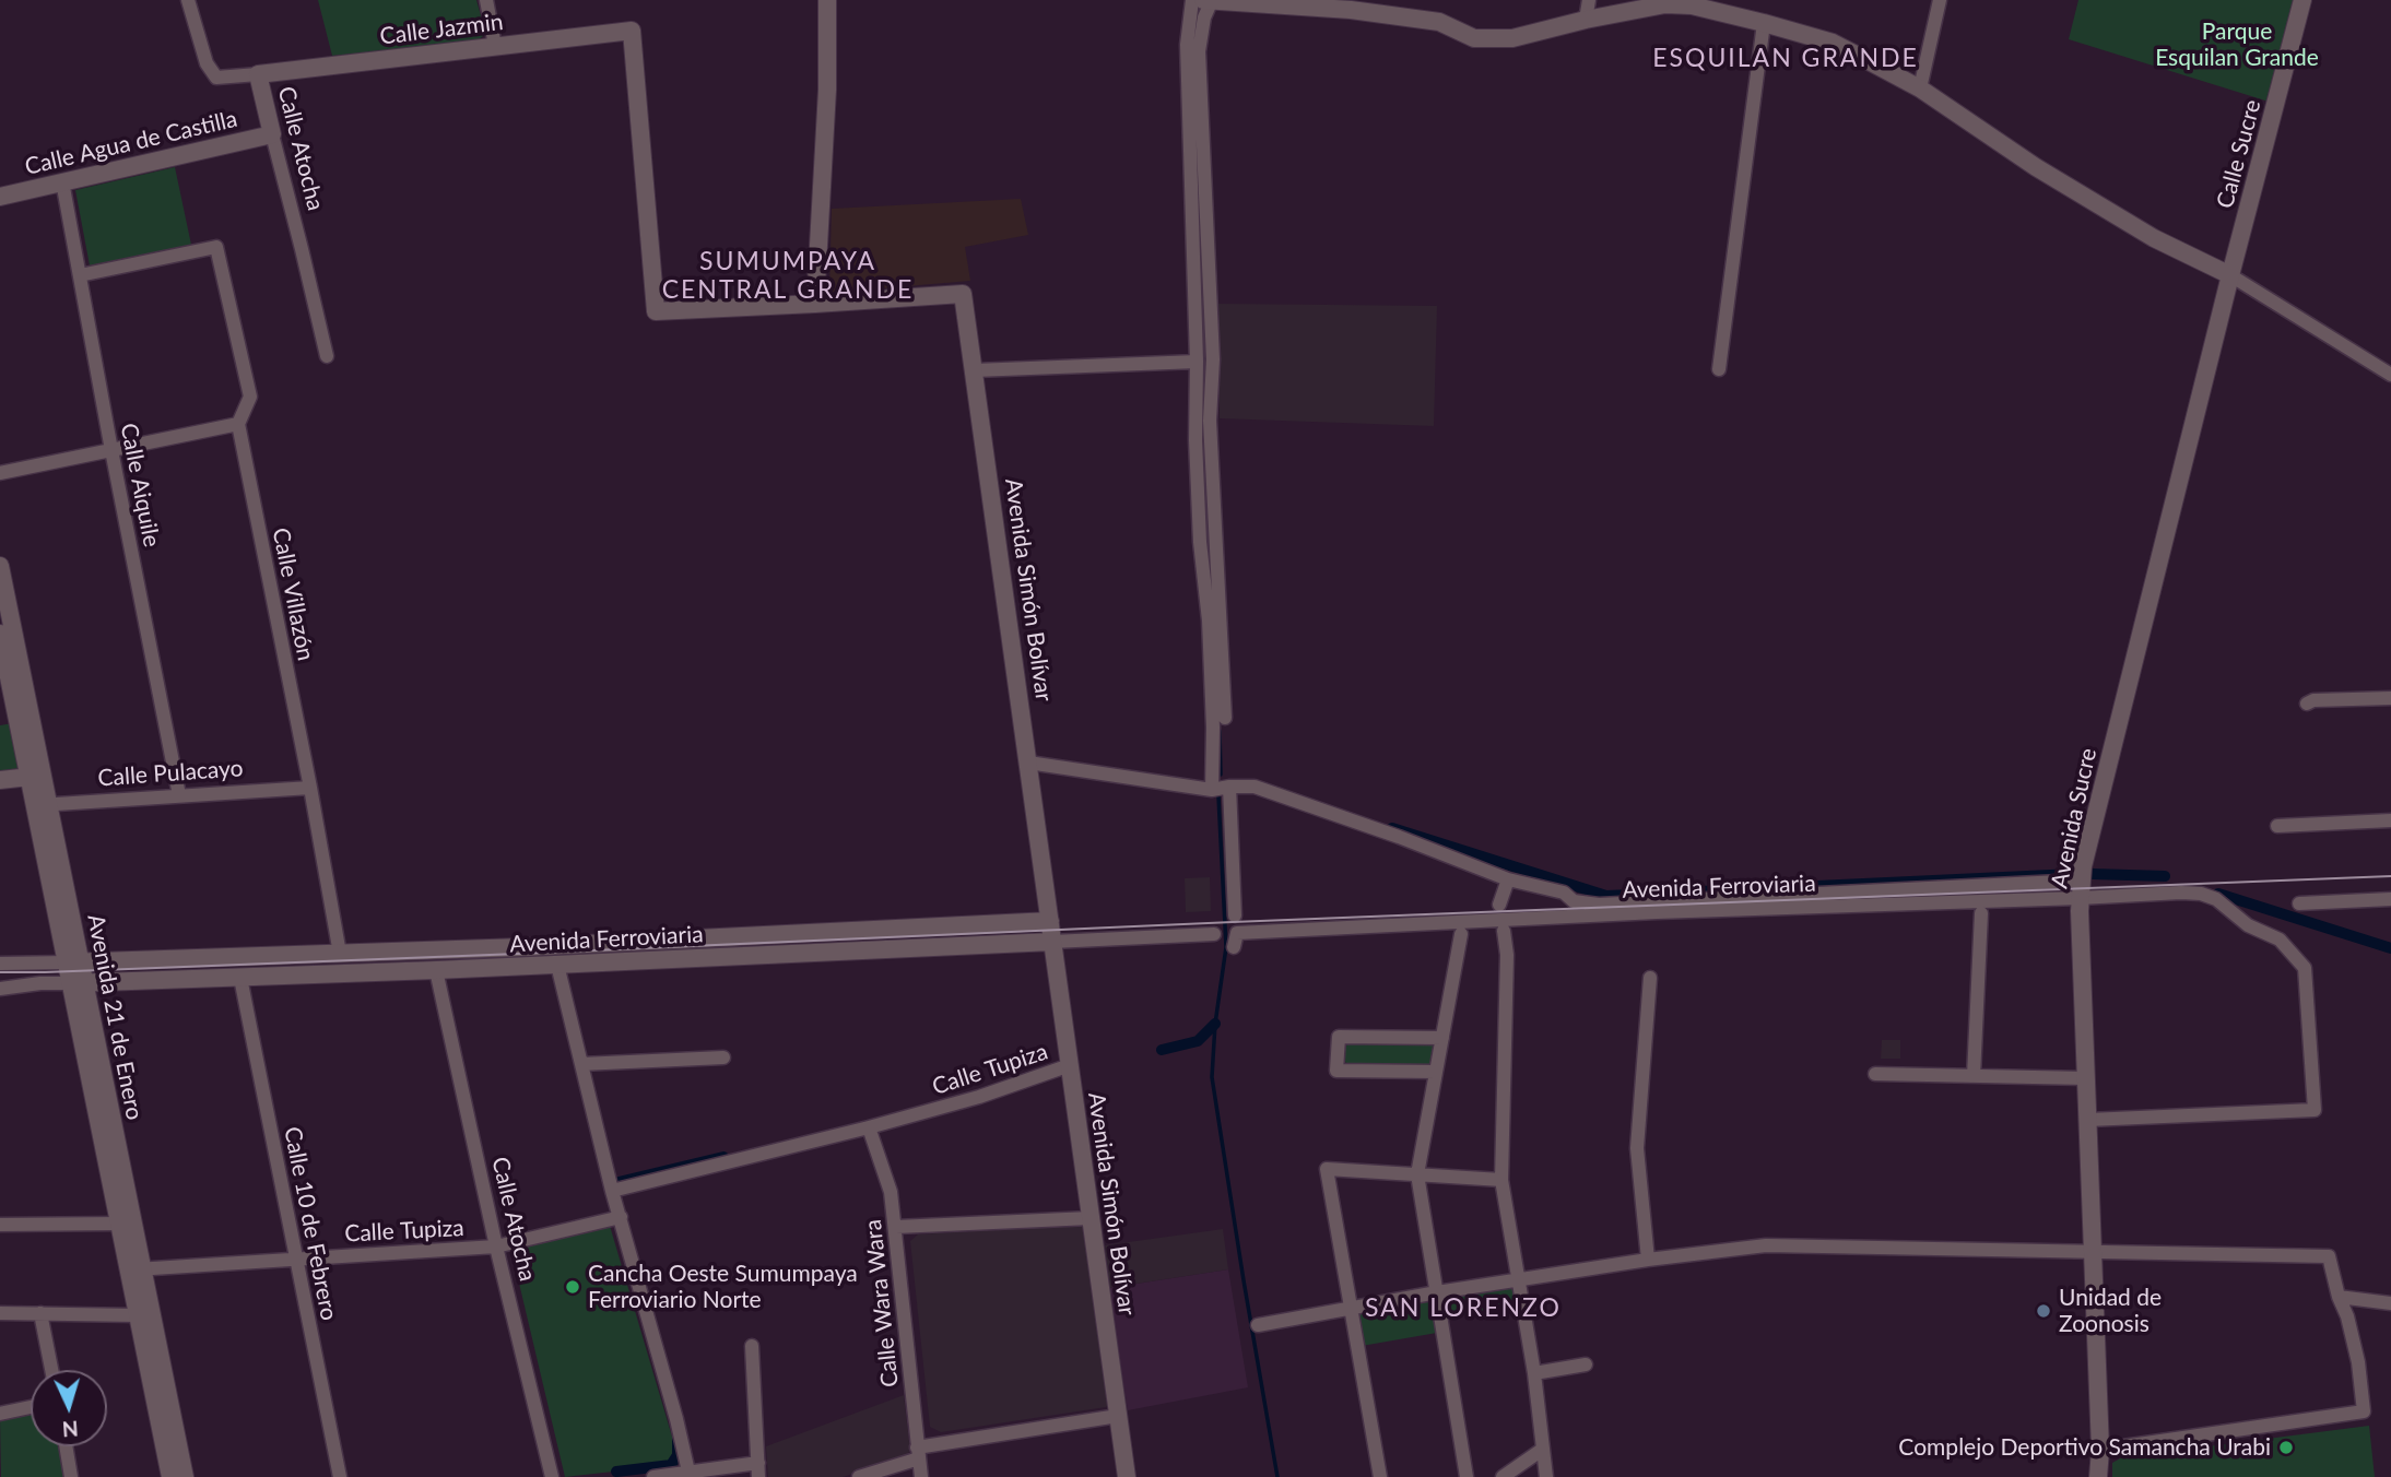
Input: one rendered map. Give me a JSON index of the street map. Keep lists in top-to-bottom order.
{
  "streets": {
    "street": [
      "Calle Jazmin",
      "Calle Agua de Castilla",
      "Calle Atocha",
      "Calle Sucre",
      "Calle Aiquile",
      "Avenida Simón Bolívar",
      "Calle Villazón",
      "Calle Pulacayo",
      "Avenida Sucre",
      "Avenida Ferroviaria",
      "Avenida 21 de Enero",
      "Calle Tupiza",
      "Calle 10 de Febrero",
      "Calle Wara Wara"
    ]
  },
  "crossings": [
    ["Calle Jazmin", "Calle Atocha"],
    ["Calle Jazmin", "Avenida Simón Bolívar"],
    ["Calle Agua de Castilla", "Calle Atocha"],
    ["Calle Agua de Castilla", "Calle Aiquile"],
    ["Calle Atocha", "Avenida Ferroviaria"],
    ["Calle Atocha", "Calle Tupiza"],
    ["Calle Sucre", "Avenida Sucre"],
    ["Calle Aiquile", "Calle Villazón"],
    ["Calle Aiquile", "Calle Pulacayo"],
    ["Avenida Simón Bolívar", "Avenida Ferroviaria"],
    ["Avenida Simón Bolívar", "Calle Tupiza"],
    ["Calle Villazón", "Calle Pulacayo"],
    ["Calle Villazón", "Avenida Ferroviaria"],
    ["Calle Pulacayo", "Avenida 21 de Enero"],
    ["Avenida Sucre", "Avenida Ferroviaria"],
    ["Avenida Ferroviaria", "Avenida 21 de Enero"],
    ["Avenida Ferroviaria", "Calle 10 de Febrero"],
    ["Avenida 21 de Enero", "Calle Tupiza"],
    ["Calle Tupiza", "Calle 10 de Febrero"],
    ["Calle Tupiza", "Calle Wara Wara"]
  ],
  "districts": ["ESQUILAN GRANDE", "SUMUMPAYA CENTRAL GRANDE", "SAN LORENZO"],
  "parks": ["Parque Esquilan Grande"],
  "places": ["Cancha Oeste Sumumpaya Ferroviario Norte", "Unidad de Zoonosis", "Complejo Deportivo Samancha Urabi"],
  "north": "bottom"
}
